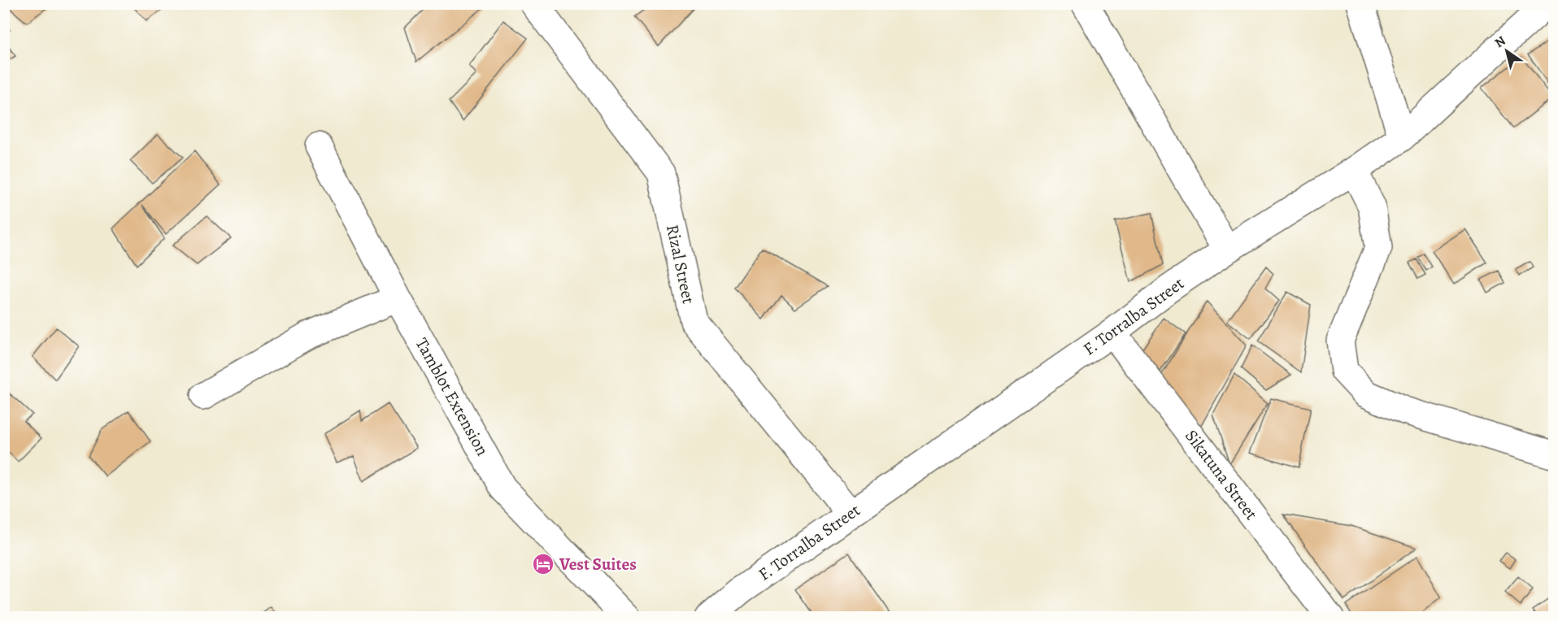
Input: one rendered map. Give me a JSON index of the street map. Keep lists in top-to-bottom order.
{
  "streets": {
    "street": [
      "Rizal Street",
      "F. Torralba Street",
      "Tamblot Extension",
      "Sikatuna Street"
    ]
  },
  "crossings": [
    ["Rizal Street", "F. Torralba Street"],
    ["F. Torralba Street", "Sikatuna Street"]
  ],
  "places": {
    "hotel": ["Vest Suites"]
  },
  "north": "top left"
}
